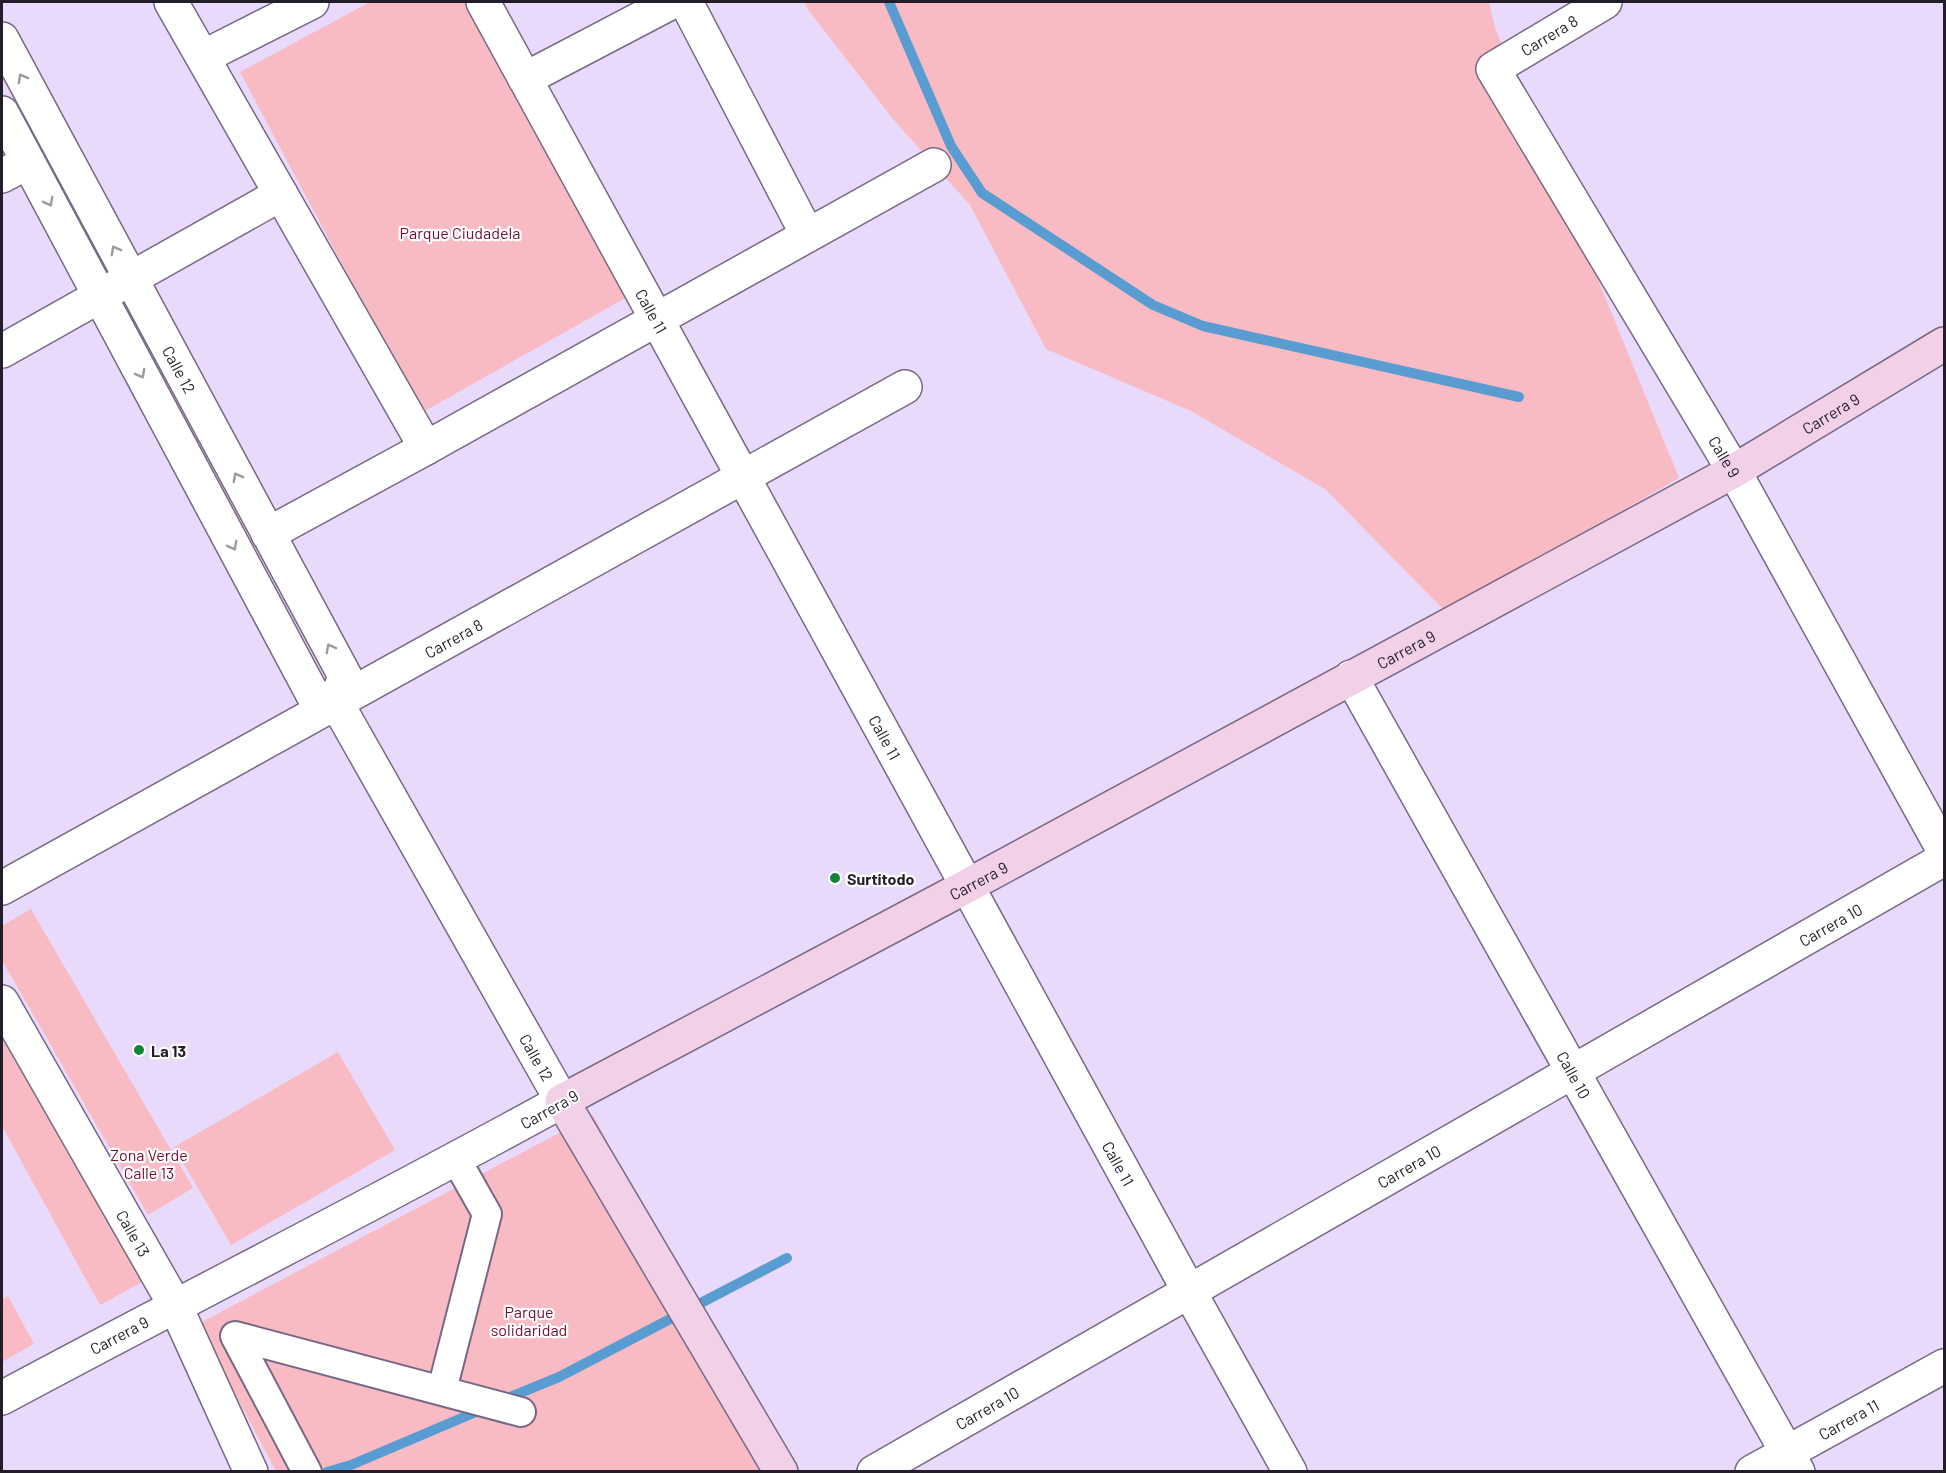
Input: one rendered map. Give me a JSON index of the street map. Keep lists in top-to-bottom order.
{
  "streets": {
    "main road": ["Calle 12", "Carrera 9"],
    "street": [
      "Carrera 8",
      "Calle 11",
      "Calle 9",
      "Carrera 10",
      "Calle 10",
      "Calle 13",
      "Carrera 11"
    ]
  },
  "crossings": [
    ["Carrera 8", "Calle 11"],
    ["Carrera 8", "Calle 12"],
    ["Carrera 8", "Calle 9"],
    ["Calle 11", "Carrera 9"],
    ["Calle 11", "Carrera 10"],
    ["Calle 12", "Carrera 9"],
    ["Carrera 9", "Calle 9"],
    ["Carrera 9", "Calle 10"],
    ["Carrera 9", "Calle 13"],
    ["Carrera 10", "Calle 10"],
    ["Calle 10", "Carrera 11"]
  ],
  "parks": ["Parque Ciudadela", "Zona Verde Calle 13", "Parque solidaridad"],
  "places": ["Surtitodo", "La 13"]
}
